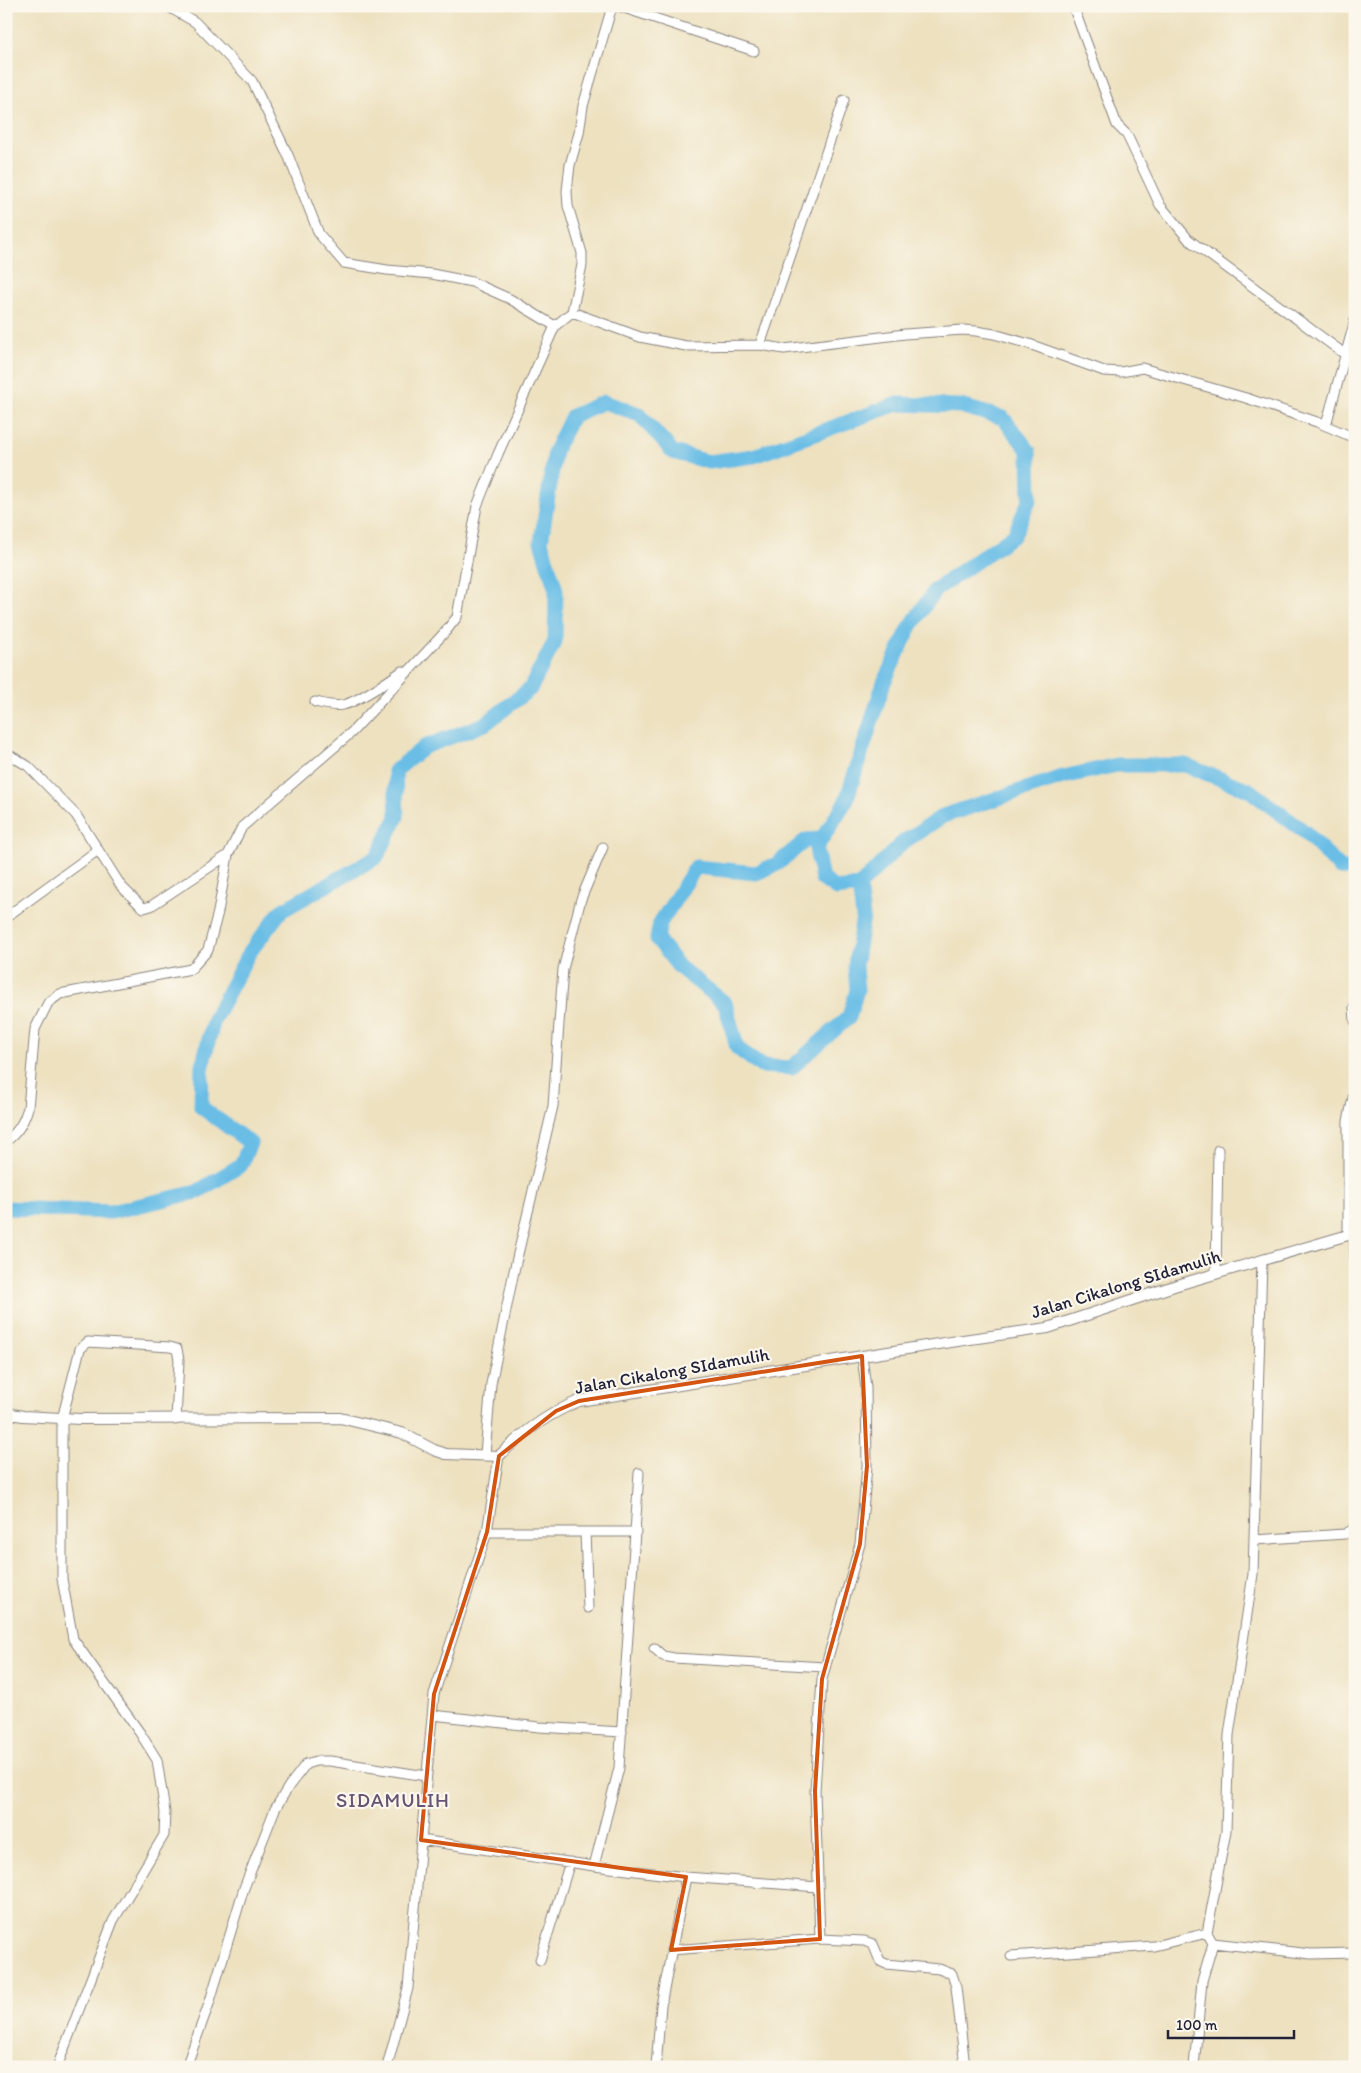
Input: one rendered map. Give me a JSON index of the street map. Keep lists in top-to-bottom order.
{
  "streets": {
    "street": ["Jalan Cikalong SIdamulih"]
  },
  "districts": ["SIDAMULIH"],
  "scale_bar": "100 m"
}
